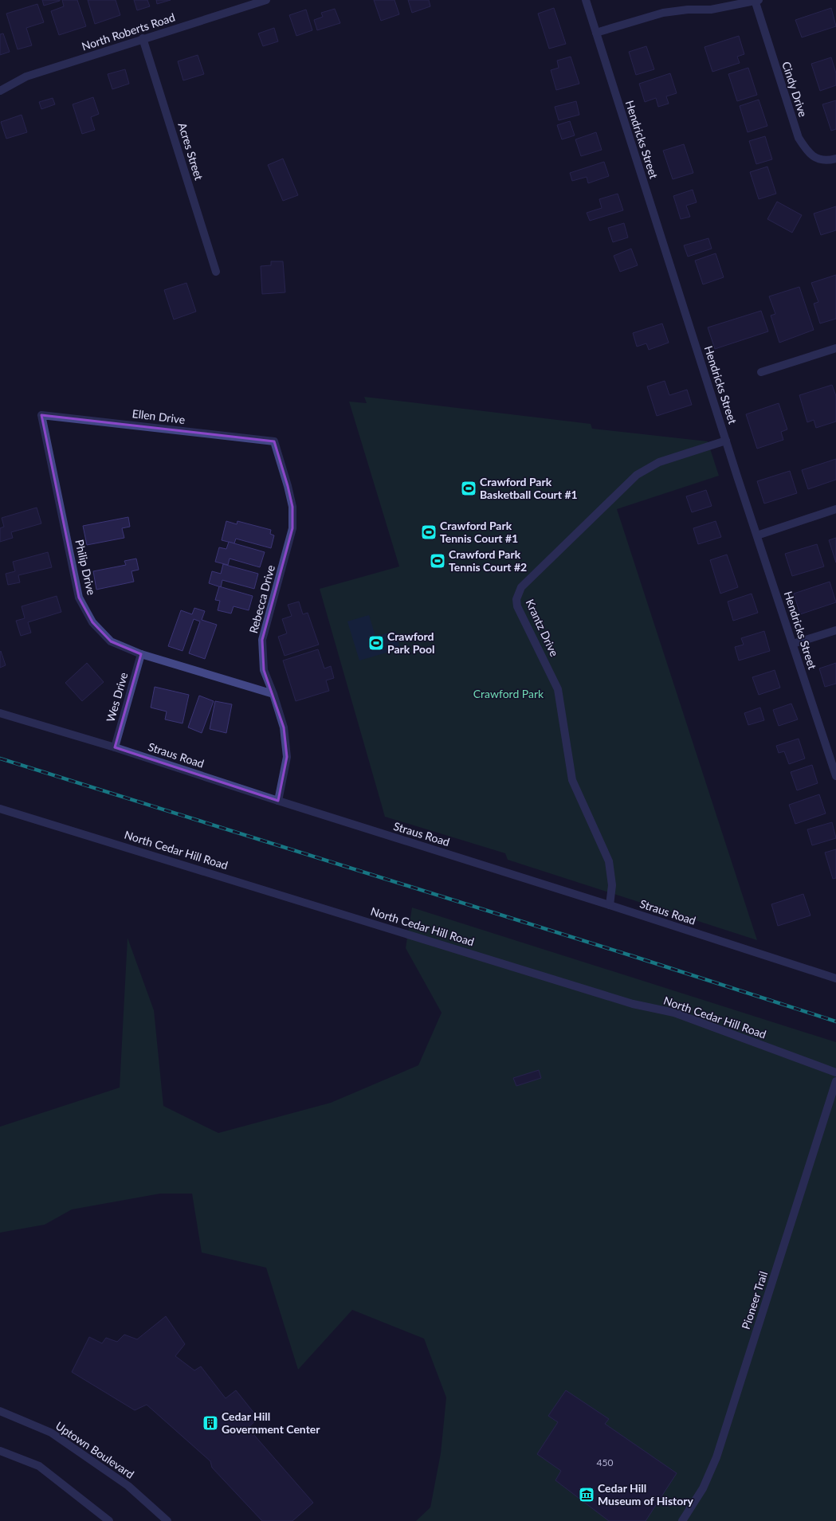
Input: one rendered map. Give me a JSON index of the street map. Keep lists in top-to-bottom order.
{
  "streets": {
    "street": [
      "North Roberts Road",
      "Cindy Drive",
      "Hendricks Street",
      "Acres Street",
      "Ellen Drive",
      "Philip Drive",
      "Rebecca Drive",
      "Krantz Drive",
      "Wes Drive",
      "Straus Road",
      "North Cedar Hill Road",
      "Pioneer Trail",
      "Uptown Boulevard"
    ]
  },
  "crossings": [
    ["North Roberts Road", "Acres Street"],
    ["Hendricks Street", "Krantz Drive"],
    ["Ellen Drive", "Philip Drive"],
    ["Ellen Drive", "Rebecca Drive"],
    ["Philip Drive", "Rebecca Drive"],
    ["Philip Drive", "Wes Drive"],
    ["Rebecca Drive", "Straus Road"],
    ["Krantz Drive", "Straus Road"],
    ["Wes Drive", "Straus Road"]
  ],
  "parks": ["Crawford Park"],
  "places": {
    "sports": [
      "Crawford Park Basketball Court #1",
      "Crawford Park Tennis Court #1",
      "Crawford Park Tennis Court #2",
      "Crawford Park Pool"
    ],
    "building": ["Cedar Hill Government Center"],
    "museum": ["Cedar Hill Museum of History"]
  },
  "house_numbers": ["450"]
}
